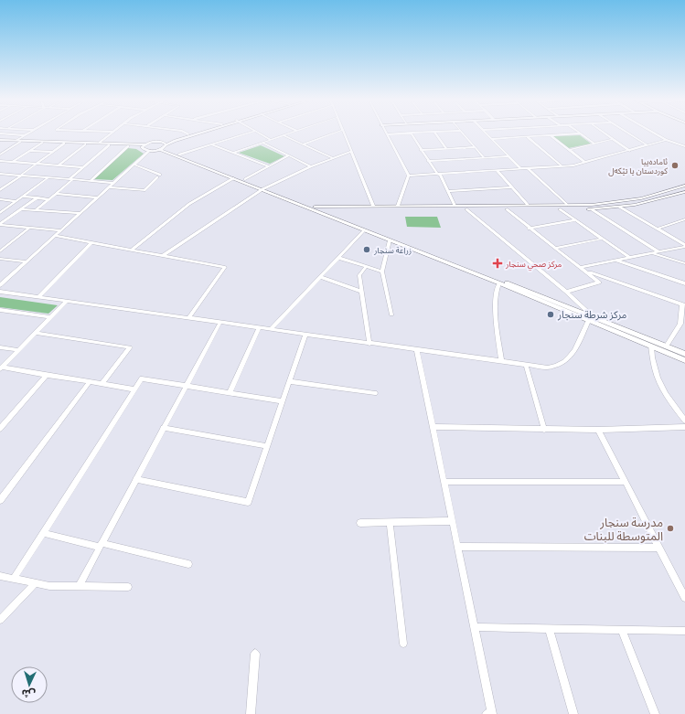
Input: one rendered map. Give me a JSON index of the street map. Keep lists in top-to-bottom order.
{
  "places": {
    "other": [
      "ئامادەییا کوردستان یا تێکەل",
      "زراعة سنجار",
      "مركز شرطة سنجار",
      "مدرسة سنجار المتوسطة للبنات"
    ],
    "health": ["مركز صحي سنجار"]
  },
  "north": "bottom"
}
